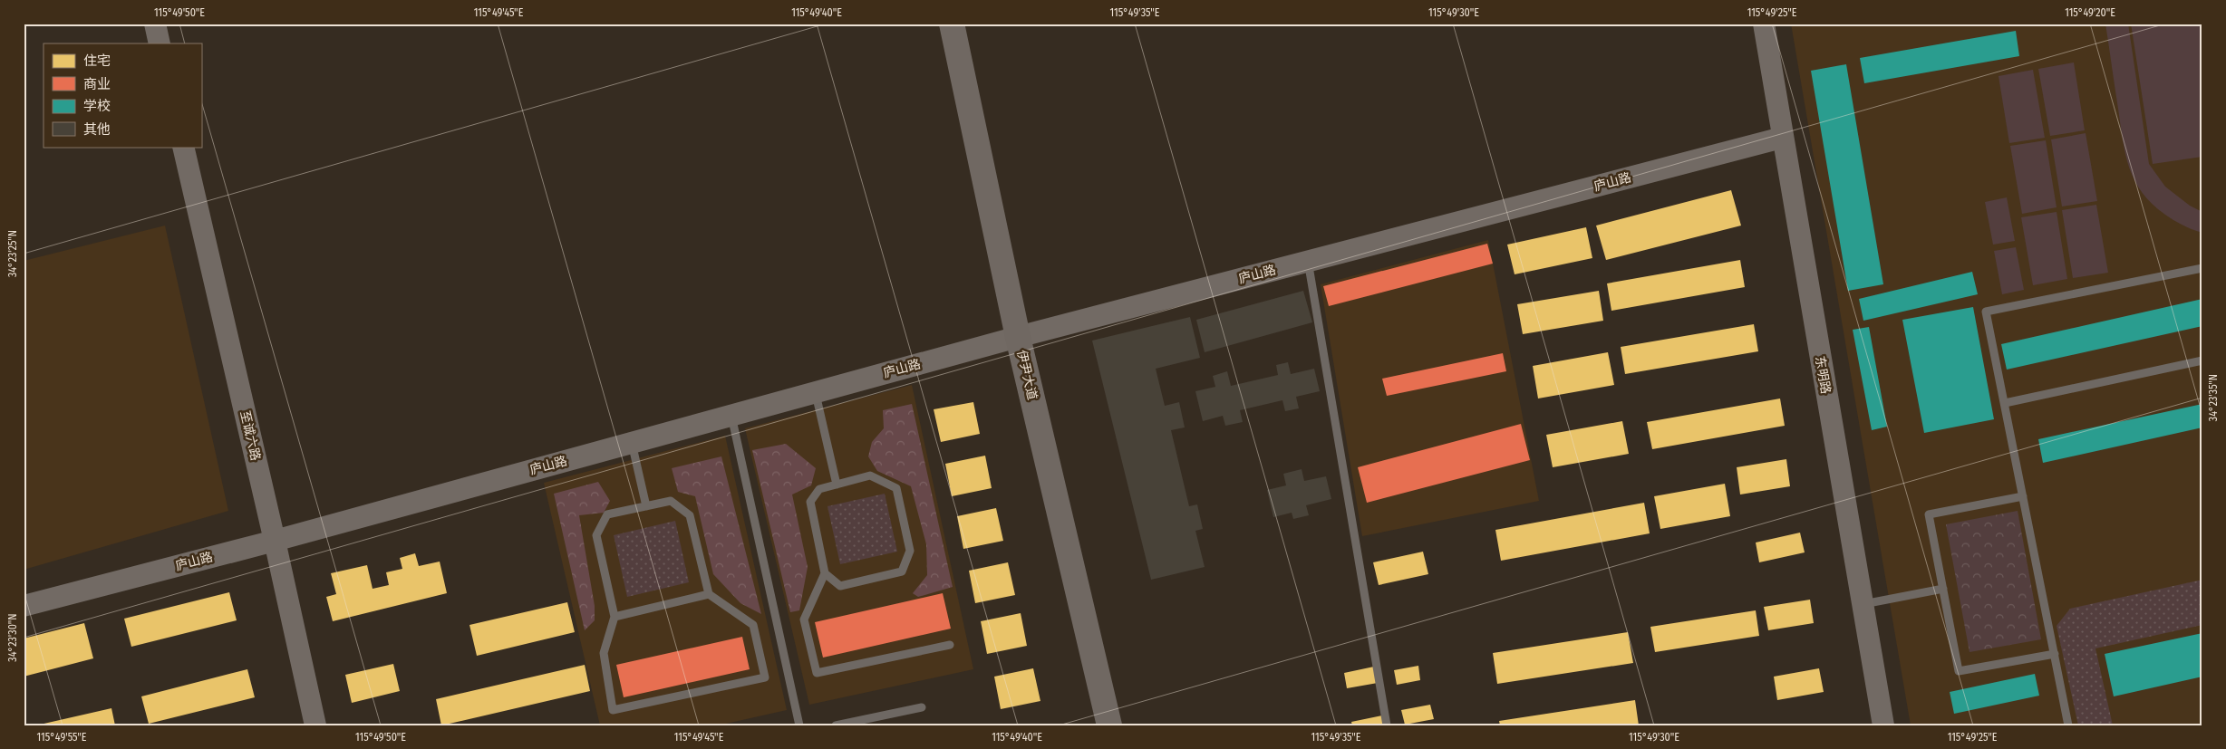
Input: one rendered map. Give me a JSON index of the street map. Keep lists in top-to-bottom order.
{
  "streets": {
    "main road": ["伊尹大道"],
    "street": ["庐山路", "东明路", "至诚六路"]
  },
  "crossings": [
    ["庐山路", "伊尹大道"],
    ["庐山路", "东明路"],
    ["庐山路", "至诚六路"]
  ],
  "legend": [
    "住宅",
    "商业",
    "学校",
    "其他"
  ],
  "coordinates": [
    "115°49'50\"E",
    "115°49'45\"E",
    "115°49'40\"E",
    "115°49'35\"E",
    "115°49'30\"E",
    "115°49'25\"E",
    "115°49'20\"E",
    "34°23'25\"N",
    "34°23'35\"N",
    "34°23'30\"N",
    "115°49'55\"E"
  ]
}
